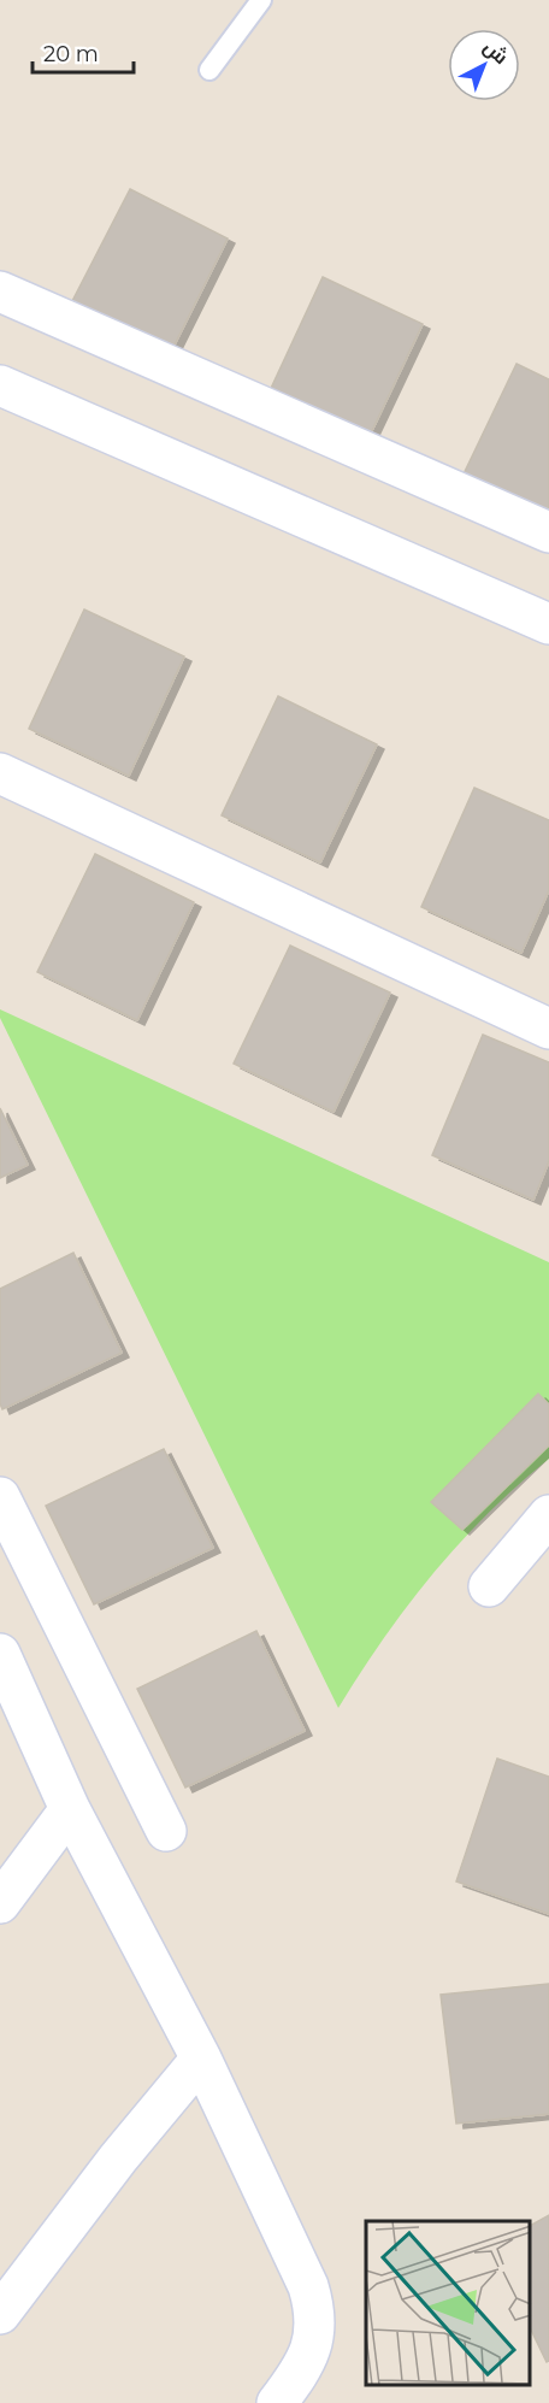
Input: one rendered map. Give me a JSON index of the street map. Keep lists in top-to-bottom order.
{
  "scale_bar": "20 m",
  "north": "top right"
}
